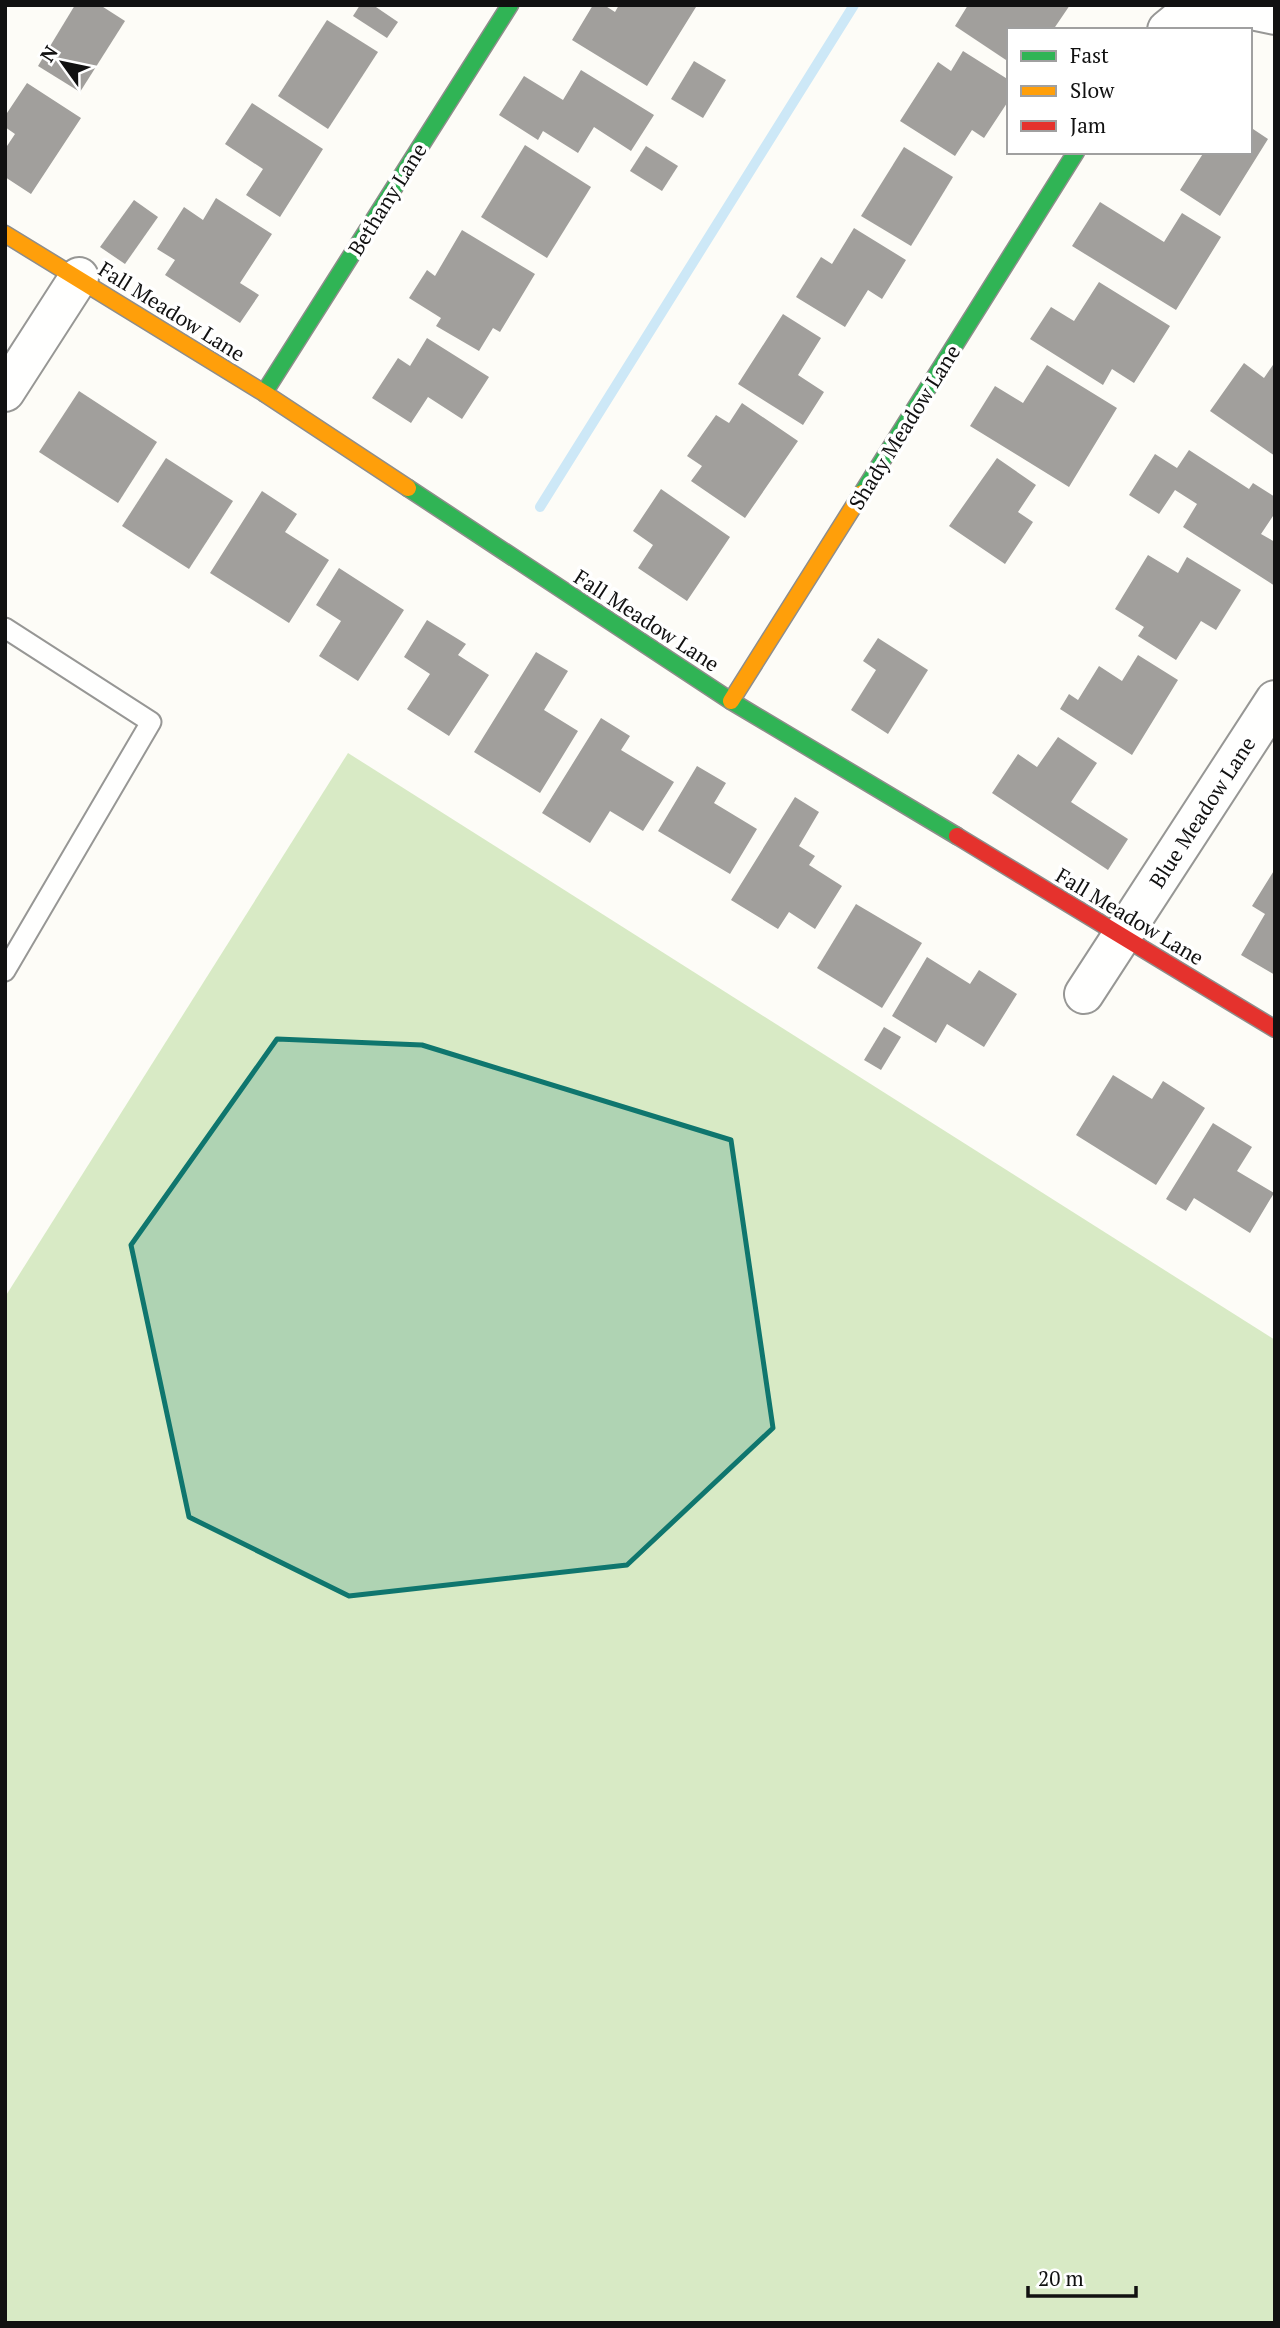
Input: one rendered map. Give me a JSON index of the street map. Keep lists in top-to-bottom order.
{
  "streets": {
    "street": [
      "Bethany Lane",
      "Fall Meadow Lane",
      "Shady Meadow Lane",
      "Blue Meadow Lane"
    ]
  },
  "crossings": [
    ["Bethany Lane", "Fall Meadow Lane"],
    ["Fall Meadow Lane", "Shady Meadow Lane"],
    ["Fall Meadow Lane", "Blue Meadow Lane"]
  ],
  "legend": ["Fast", "Slow", "Jam"],
  "scale_bar": "20 m",
  "north": "top left"
}
